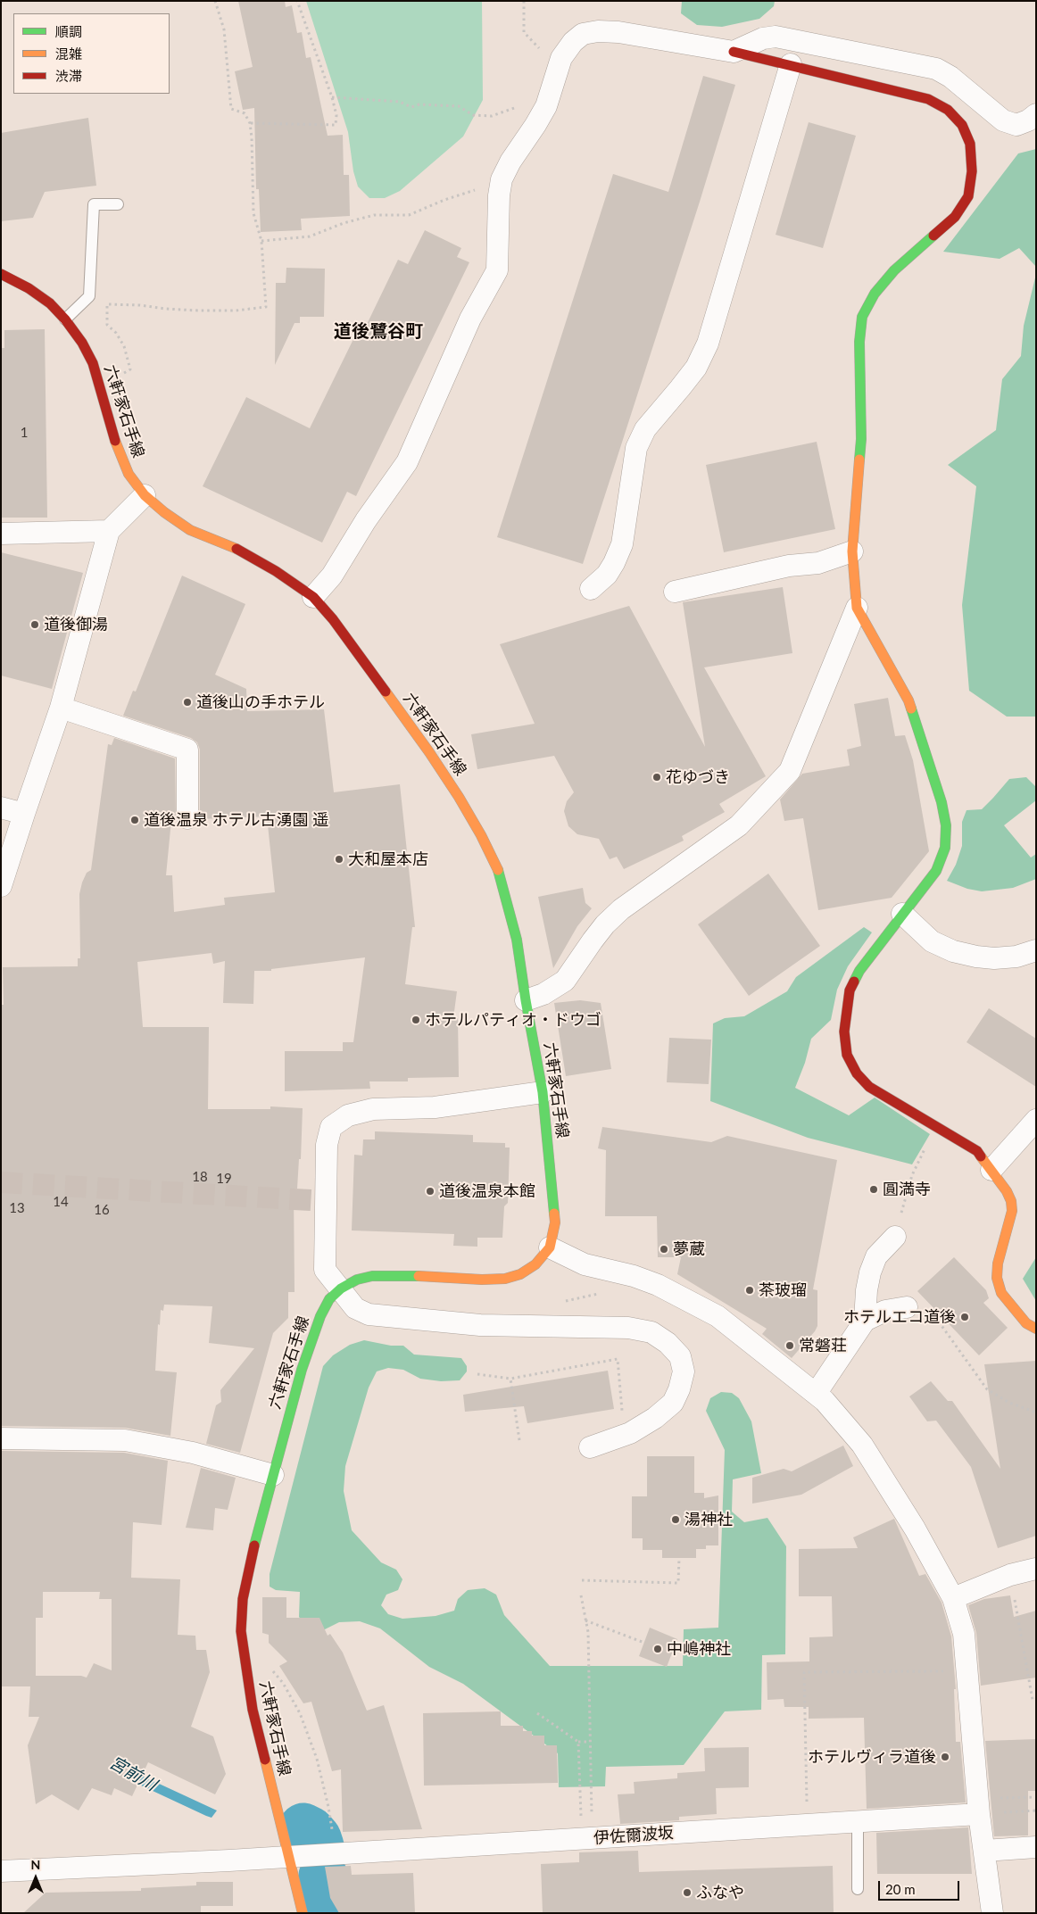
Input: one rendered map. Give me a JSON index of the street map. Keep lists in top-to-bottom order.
{
  "streets": {
    "main road": ["六軒家石手線"],
    "street": ["伊佐爾波坂"]
  },
  "crossings": [
    ["六軒家石手線", "伊佐爾波坂"]
  ],
  "districts": ["道後鷺谷町"],
  "water": ["宮前川"],
  "places": [
    "道後御湯",
    "道後山の手ホテル",
    "花ゆづき",
    "道後温泉 ホテル古湧園 遥",
    "大和屋本店",
    "ホテルパティオ・ドウゴ",
    "圓満寺",
    "道後温泉本館",
    "夢蔵",
    "茶玻瑠",
    "ホテルエコ道後",
    "常磐荘",
    "湯神社",
    "中嶋神社",
    "ホテルヴィラ道後",
    "ふなや"
  ],
  "house_numbers": [
    "1",
    "18",
    "19",
    "14",
    "13",
    "16"
  ],
  "legend": ["順調", "混雑", "渋滞"],
  "scale_bar": "20 m",
  "north": "top"
}
